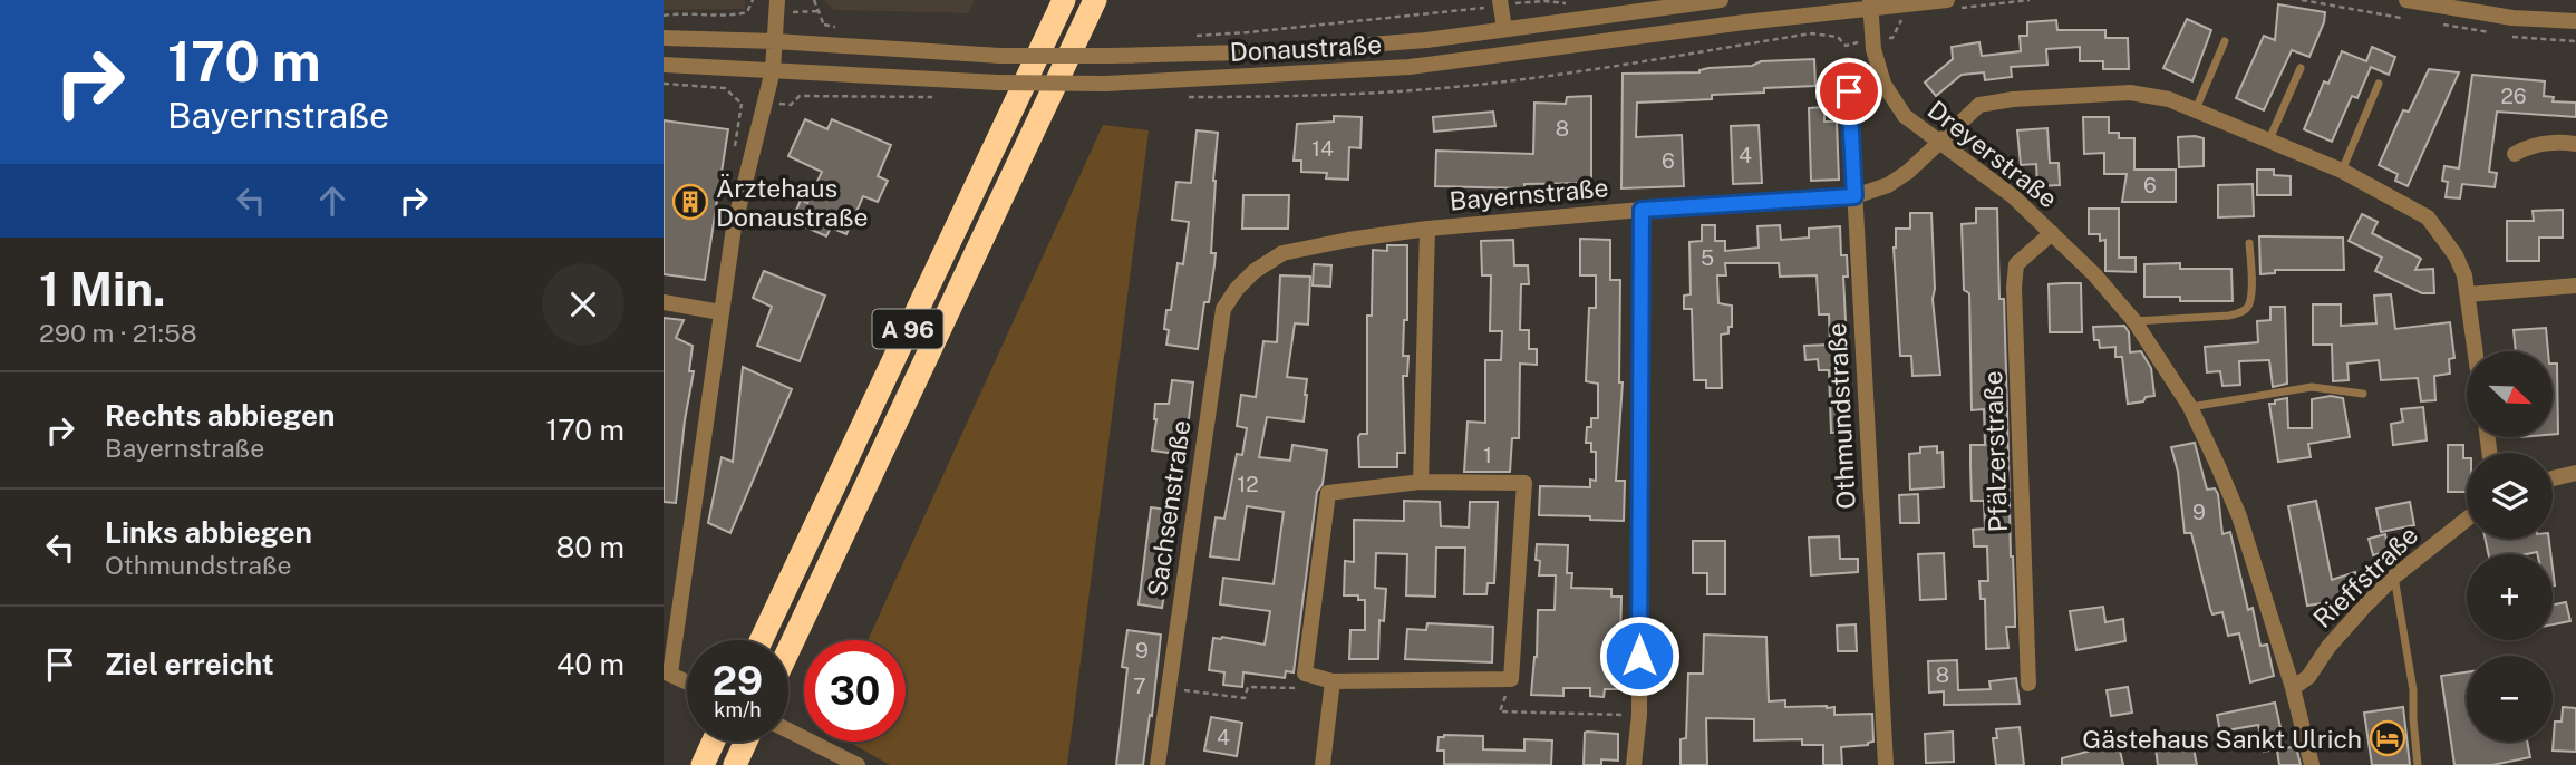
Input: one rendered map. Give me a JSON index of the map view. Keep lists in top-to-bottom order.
{
  "streets": {
    "highway": ["A 96"],
    "street": [
      "Donaustraße",
      "Dreyerstraße",
      "Bayernstraße",
      "Othmundstraße",
      "Pfälzerstraße",
      "Sachsenstraße",
      "Rieffstraße"
    ]
  },
  "crossings": [
    ["Donaustraße", "Dreyerstraße"],
    ["Dreyerstraße", "Bayernstraße"],
    ["Dreyerstraße", "Pfälzerstraße"],
    ["Dreyerstraße", "Rieffstraße"],
    ["Bayernstraße", "Othmundstraße"],
    ["Bayernstraße", "Sachsenstraße"]
  ],
  "places": {
    "building": ["Ärztehaus Donaustraße"],
    "hotel": ["Gästehaus Sankt Ulrich"]
  },
  "house_numbers": [
    "26",
    "8",
    "14",
    "4",
    "6",
    "6",
    "5",
    "1",
    "12",
    "9",
    "9",
    "8",
    "7",
    "4"
  ],
  "north": "bottom right",
  "page": {
    "turn": ["170 m", "Bayernstraße"],
    "heading": ["1 Min.", "290 m · 21:58"],
    "map_buttons": ["+", "−"],
    "list": [
      {
        "name": "Rechts abbiegen",
        "note": "Bayernstraße",
        "value": "170 m"
      },
      {
        "name": "Links abbiegen",
        "note": "Othmundstraße",
        "value": "80 m"
      },
      {
        "name": "Ziel erreicht",
        "value": "40 m"
      }
    ],
    "speed": "29 km/h",
    "limit": "30"
  }
}
